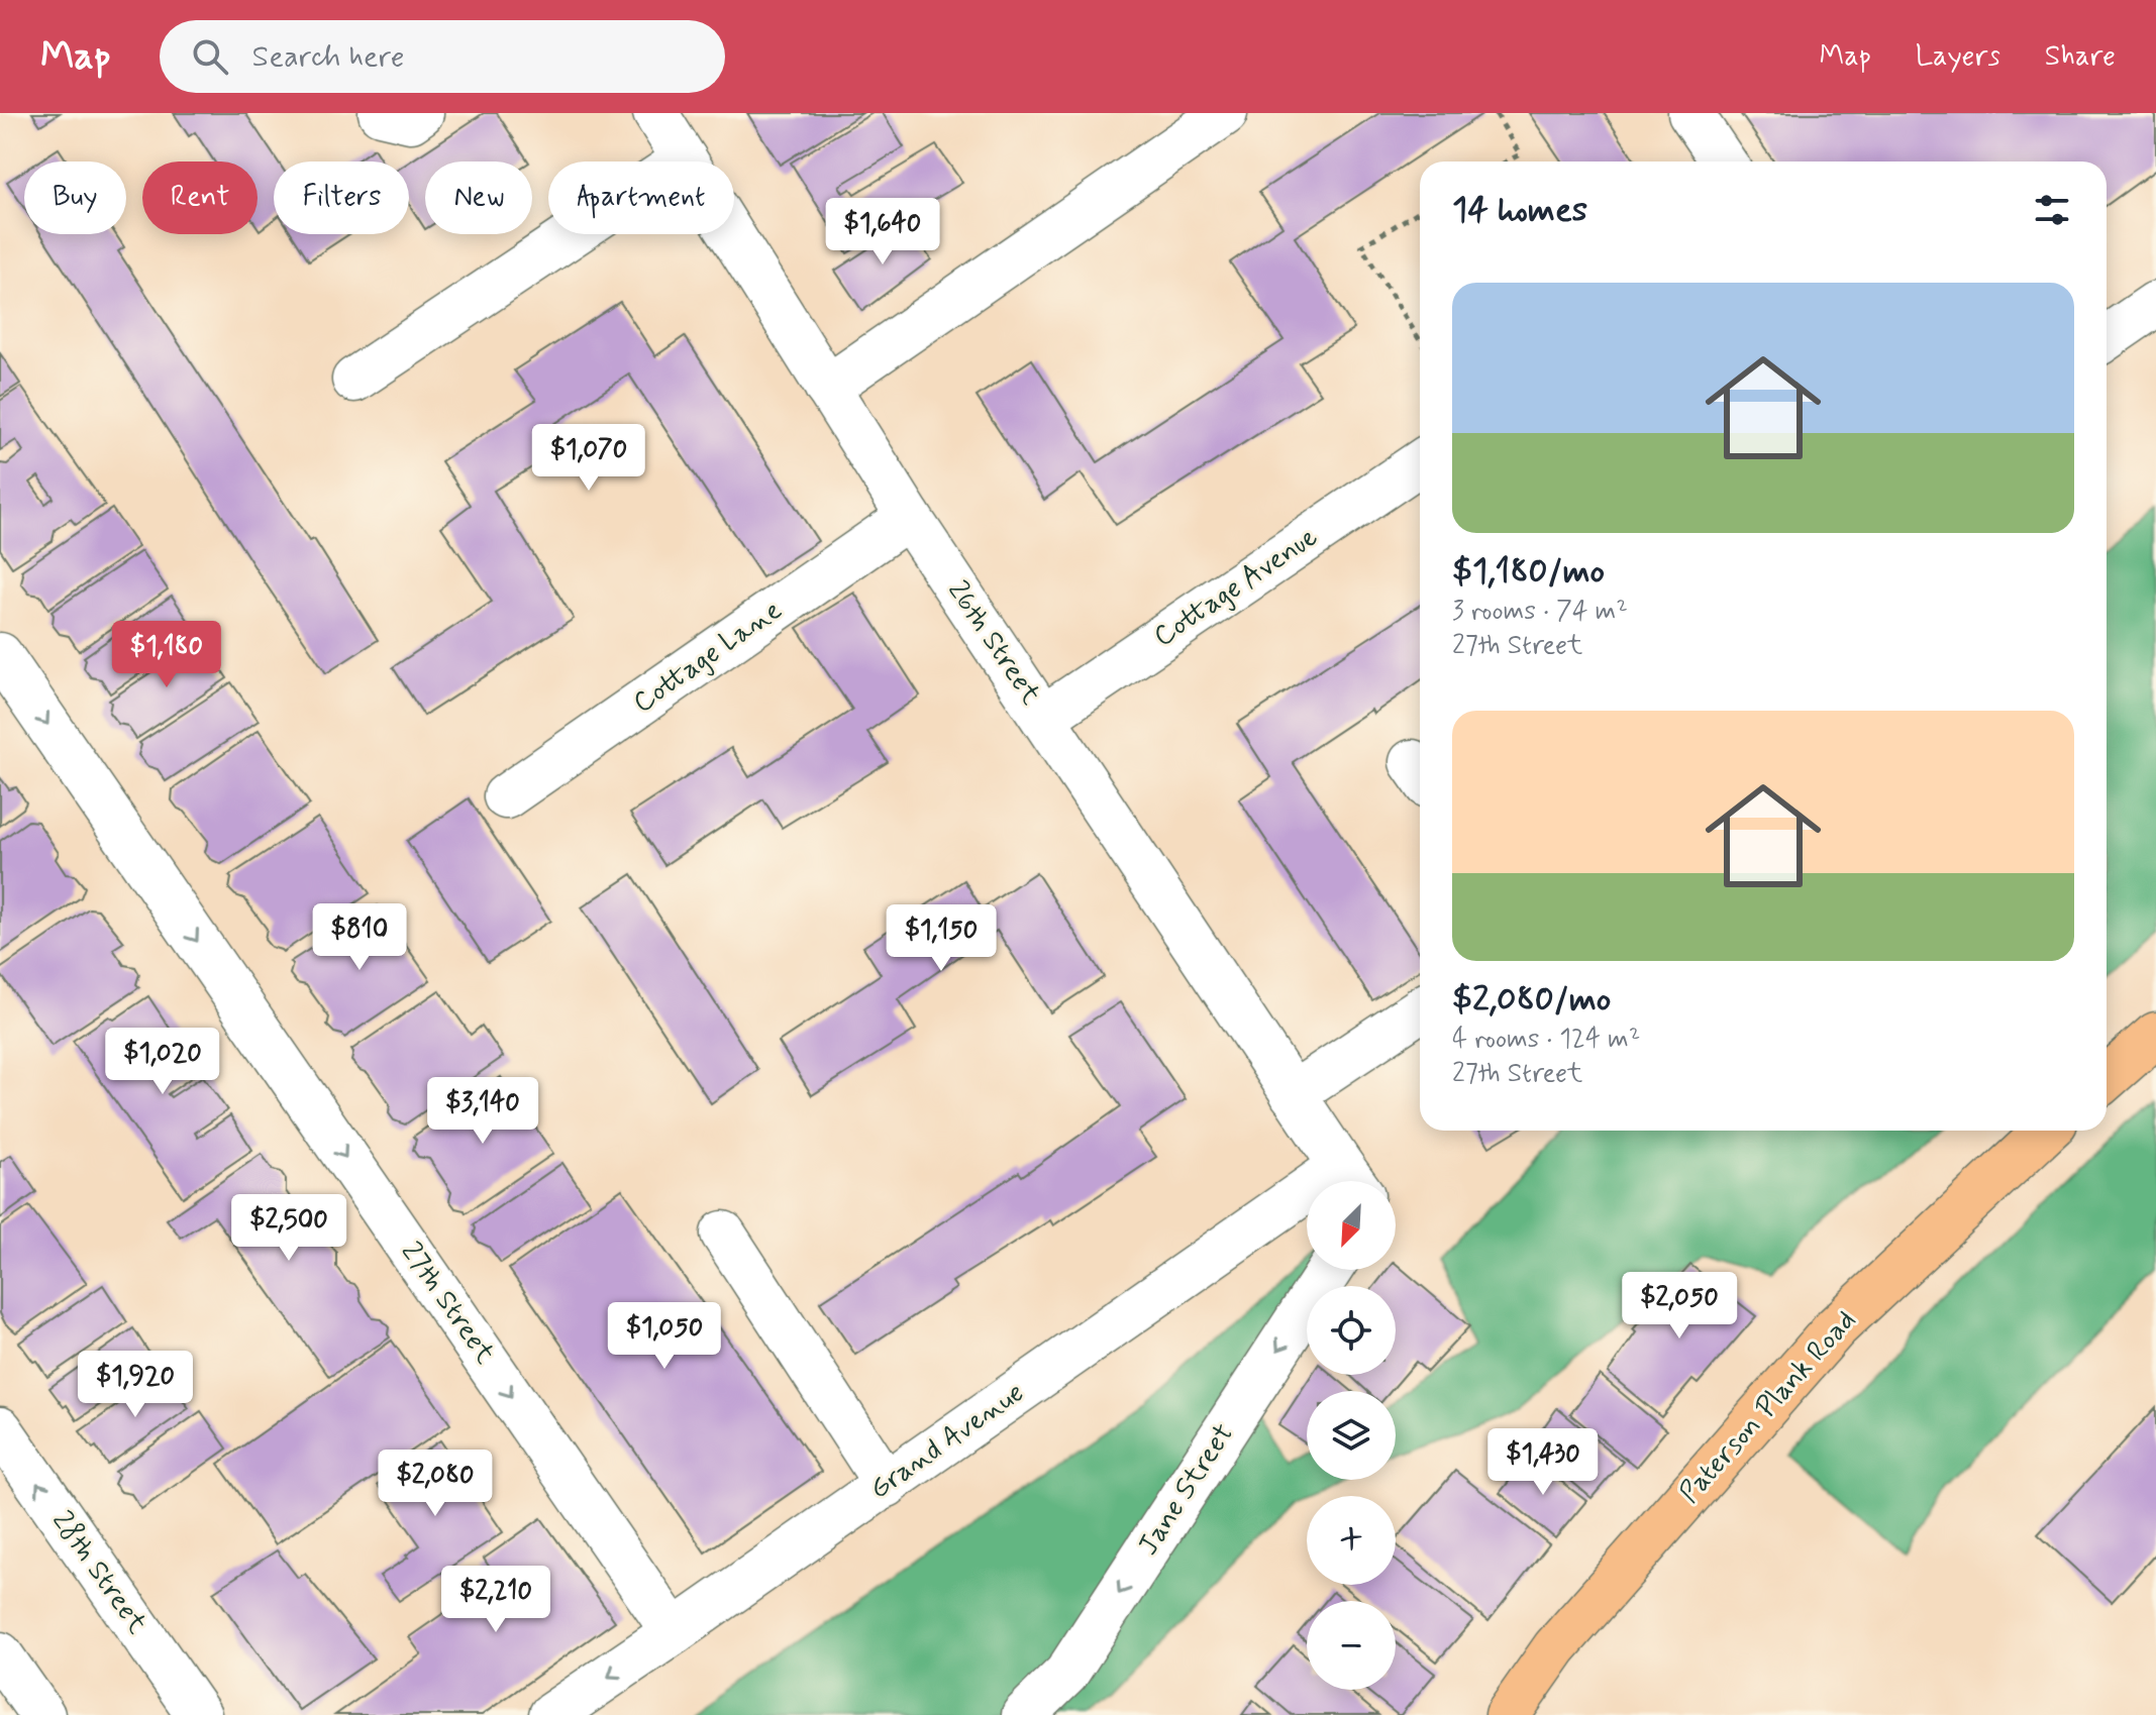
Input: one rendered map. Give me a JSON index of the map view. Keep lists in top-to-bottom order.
{
  "streets": {
    "main road": ["Paterson Plank Road"],
    "street": [
      "Cottage Avenue",
      "26th Street",
      "Cottage Lane",
      "27th Street",
      "Grand Avenue",
      "Jane Street",
      "28th Street"
    ]
  },
  "crossings": [
    ["Cottage Avenue", "26th Street"],
    ["26th Street", "Cottage Lane"],
    ["27th Street", "Grand Avenue"]
  ],
  "one_way": ["27th Street", "Jane Street", "28th Street"],
  "north": "bottom left",
  "page": {
    "header": "Map",
    "search": "Search here",
    "nav": ["Map", "Layers", "Share"],
    "chip": [
      "Buy",
      "Rent",
      "Filters",
      "New",
      "Apartment"
    ],
    "heading": "14 homes",
    "price": [
      "$1,640",
      "$1,070",
      "$1,180",
      "$810",
      "$1,150",
      "$1,020",
      "$3,140",
      "$2,500",
      "$2,050",
      "$1,050",
      "$1,920",
      "$1,430",
      "$2,080",
      "$2,210"
    ],
    "list": [
      {
        "name": "$1,180/mo",
        "note": "3 rooms · 74 m² · 27th Street"
      },
      {
        "name": "$2,080/mo",
        "note": "4 rooms · 124 m² · 27th Street"
      }
    ],
    "map_buttons": ["+", "−"]
  }
}
